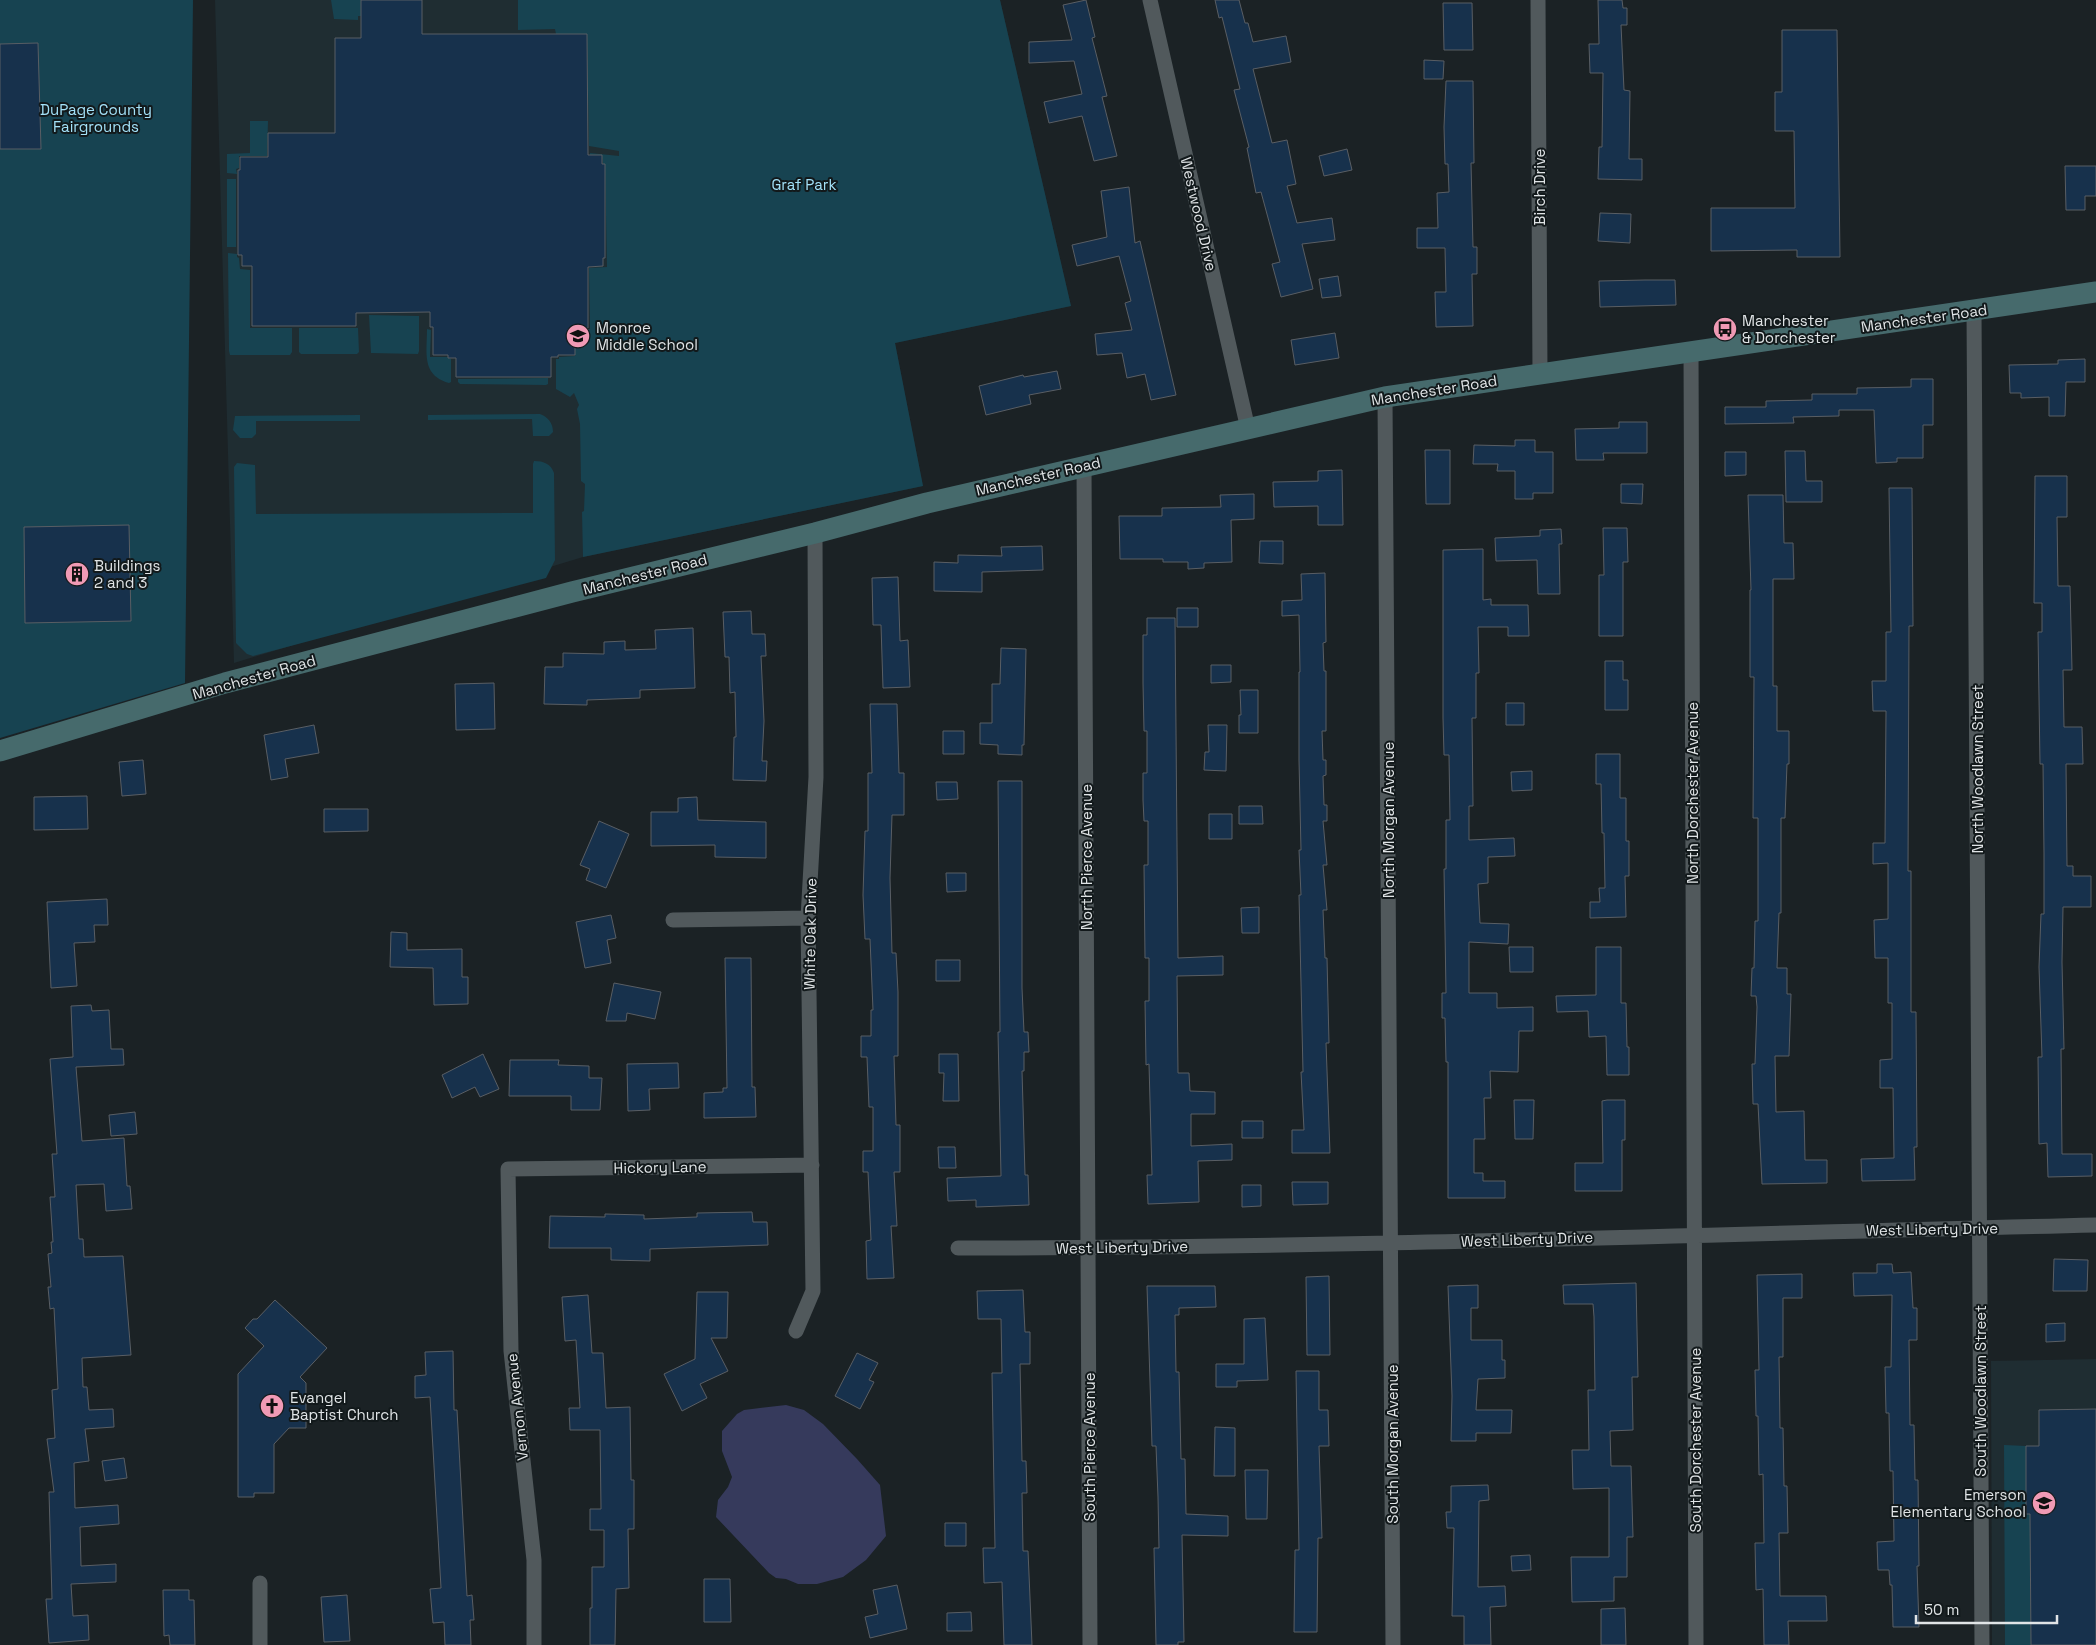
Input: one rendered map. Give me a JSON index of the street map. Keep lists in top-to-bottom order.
{
  "streets": {
    "street": [
      "Birch Drive",
      "Westwood Drive",
      "Manchester Road",
      "North Woodlawn Street",
      "North Dorchester Avenue",
      "North Morgan Avenue",
      "North Pierce Avenue",
      "White Oak Drive",
      "Hickory Lane",
      "West Liberty Drive",
      "South Woodlawn Street",
      "Vernon Avenue",
      "South Dorchester Avenue",
      "South Morgan Avenue",
      "South Pierce Avenue"
    ]
  },
  "crossings": [
    ["Birch Drive", "Manchester Road"],
    ["Westwood Drive", "Manchester Road"],
    ["Manchester Road", "North Woodlawn Street"],
    ["Manchester Road", "North Dorchester Avenue"],
    ["Manchester Road", "North Morgan Avenue"],
    ["Manchester Road", "North Pierce Avenue"],
    ["Manchester Road", "White Oak Drive"],
    ["North Woodlawn Street", "West Liberty Drive"],
    ["North Woodlawn Street", "South Woodlawn Street"],
    ["North Dorchester Avenue", "West Liberty Drive"],
    ["North Dorchester Avenue", "South Dorchester Avenue"],
    ["North Morgan Avenue", "West Liberty Drive"],
    ["North Morgan Avenue", "South Morgan Avenue"],
    ["North Pierce Avenue", "West Liberty Drive"],
    ["North Pierce Avenue", "South Pierce Avenue"],
    ["White Oak Drive", "Hickory Lane"],
    ["Hickory Lane", "Vernon Avenue"],
    ["West Liberty Drive", "South Woodlawn Street"],
    ["West Liberty Drive", "South Dorchester Avenue"],
    ["West Liberty Drive", "South Morgan Avenue"],
    ["West Liberty Drive", "South Pierce Avenue"]
  ],
  "parks": ["DuPage County Fairgrounds", "Graf Park"],
  "places": {
    "bus stop": ["Manchester & Dorchester"],
    "school or university": ["Monroe Middle School", "Emerson Elementary School"],
    "building": ["Buildings 2 and 3"],
    "church": ["Evangel Baptist Church"]
  },
  "scale_bar": "50 m"
}
